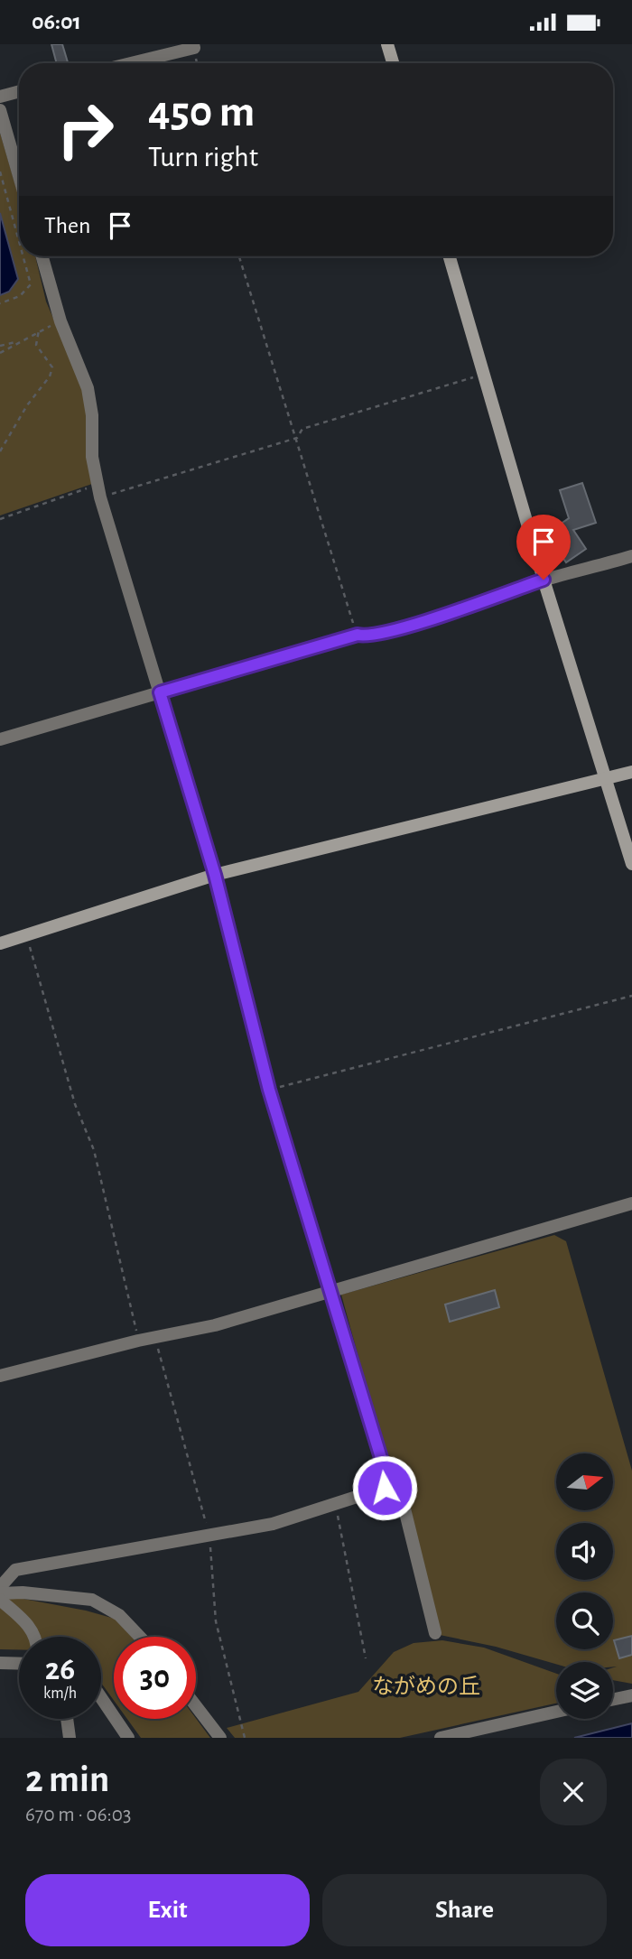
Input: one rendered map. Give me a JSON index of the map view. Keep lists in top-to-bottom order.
{
  "parks": ["ながめの丘"],
  "north": "right",
  "page": {
    "status": "06:01",
    "turn": ["450 m", "Turn right"],
    "then": "Then",
    "speed": "26 km/h",
    "limit": "30",
    "heading": ["2 min", "670 m · 06:03"],
    "buttons": ["Exit", "Share"]
  }
}
